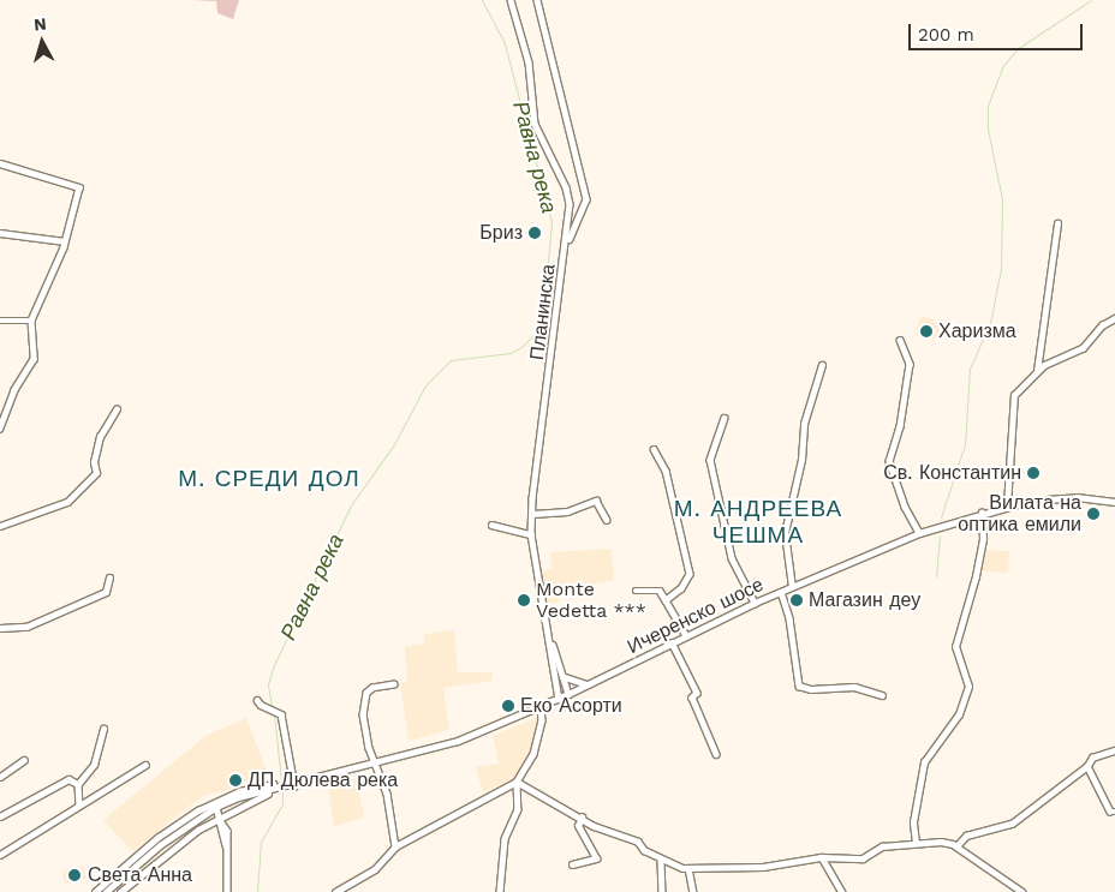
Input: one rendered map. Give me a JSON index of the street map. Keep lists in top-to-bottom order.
{
  "streets": {
    "street": ["Планинска", "Ичеренско шосе"]
  },
  "districts": ["М. СРЕДИ ДОЛ", "М. АНДРЕЕВА ЧЕШМА"],
  "water": ["Равна река"],
  "places": [
    "Бриз",
    "Харизма",
    "Св. Константин",
    "Вилата на оптика емили",
    "Monte Vedetta ***",
    "Магазин деу",
    "Еко Асорти",
    "ДП Дюлева река",
    "Света Анна"
  ],
  "scale_bar": "200 m",
  "north": "top"
}
